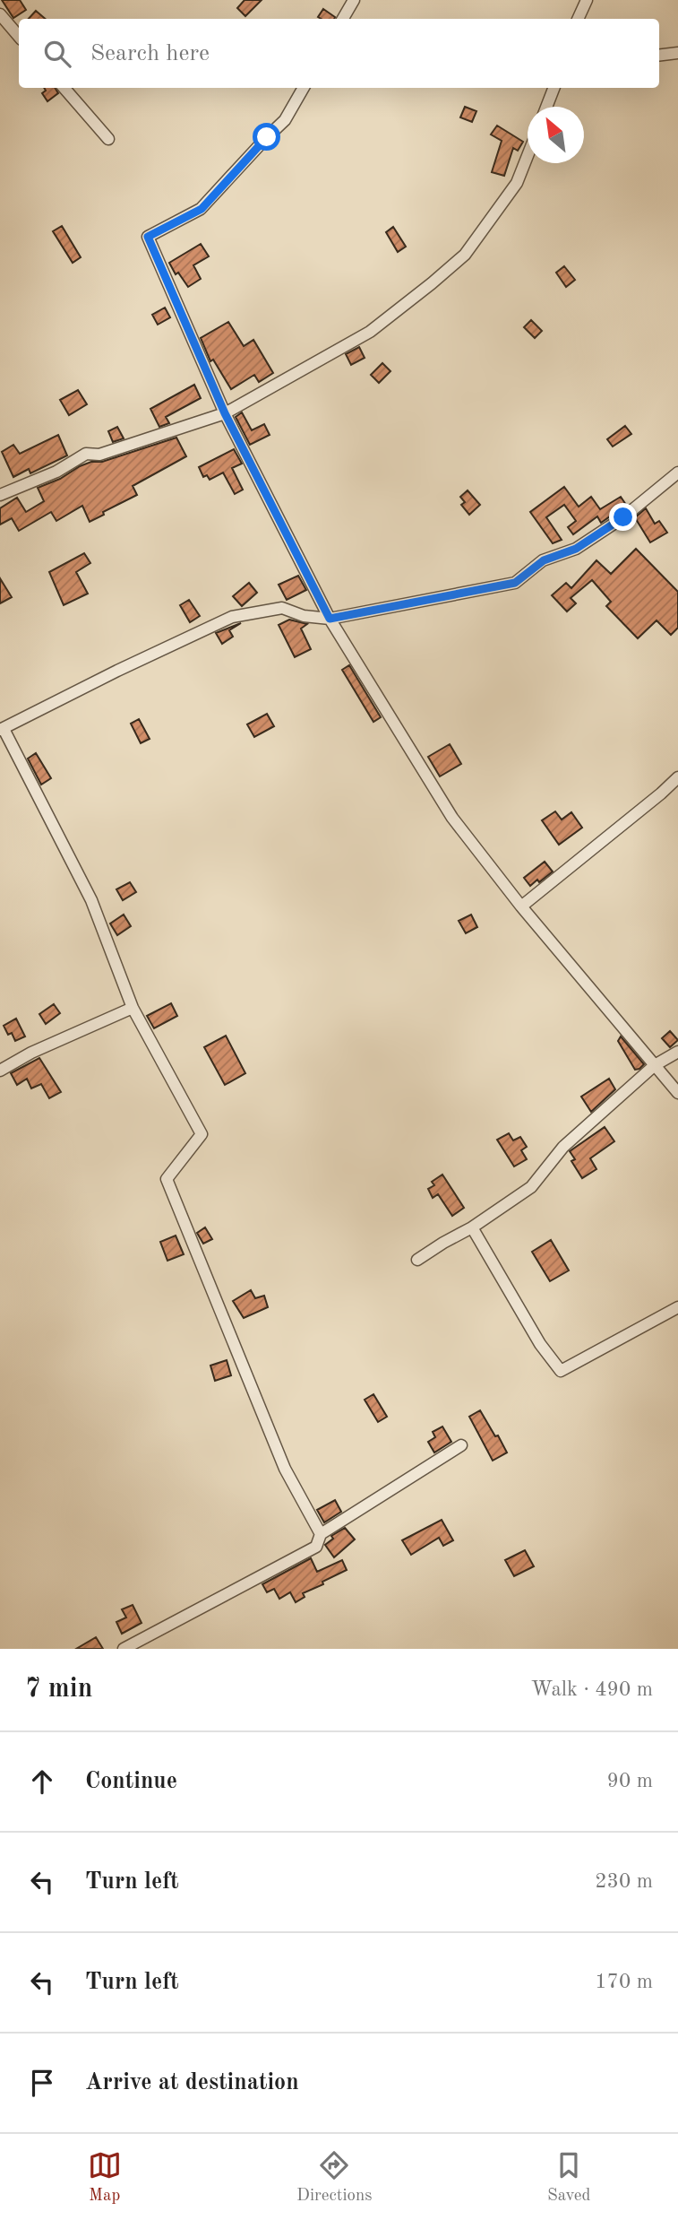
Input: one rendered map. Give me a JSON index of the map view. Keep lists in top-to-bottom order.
{
  "north": "top left",
  "page": {
    "search": "Search here",
    "heading": ["7 min", "Walk · 490 m"],
    "list": [
      ["Continue", "90 m"],
      ["Turn left", "230 m"],
      ["Turn left", "170 m"],
      "Arrive at destination"
    ],
    "nav": ["Map", "Directions", "Saved"]
  }
}
